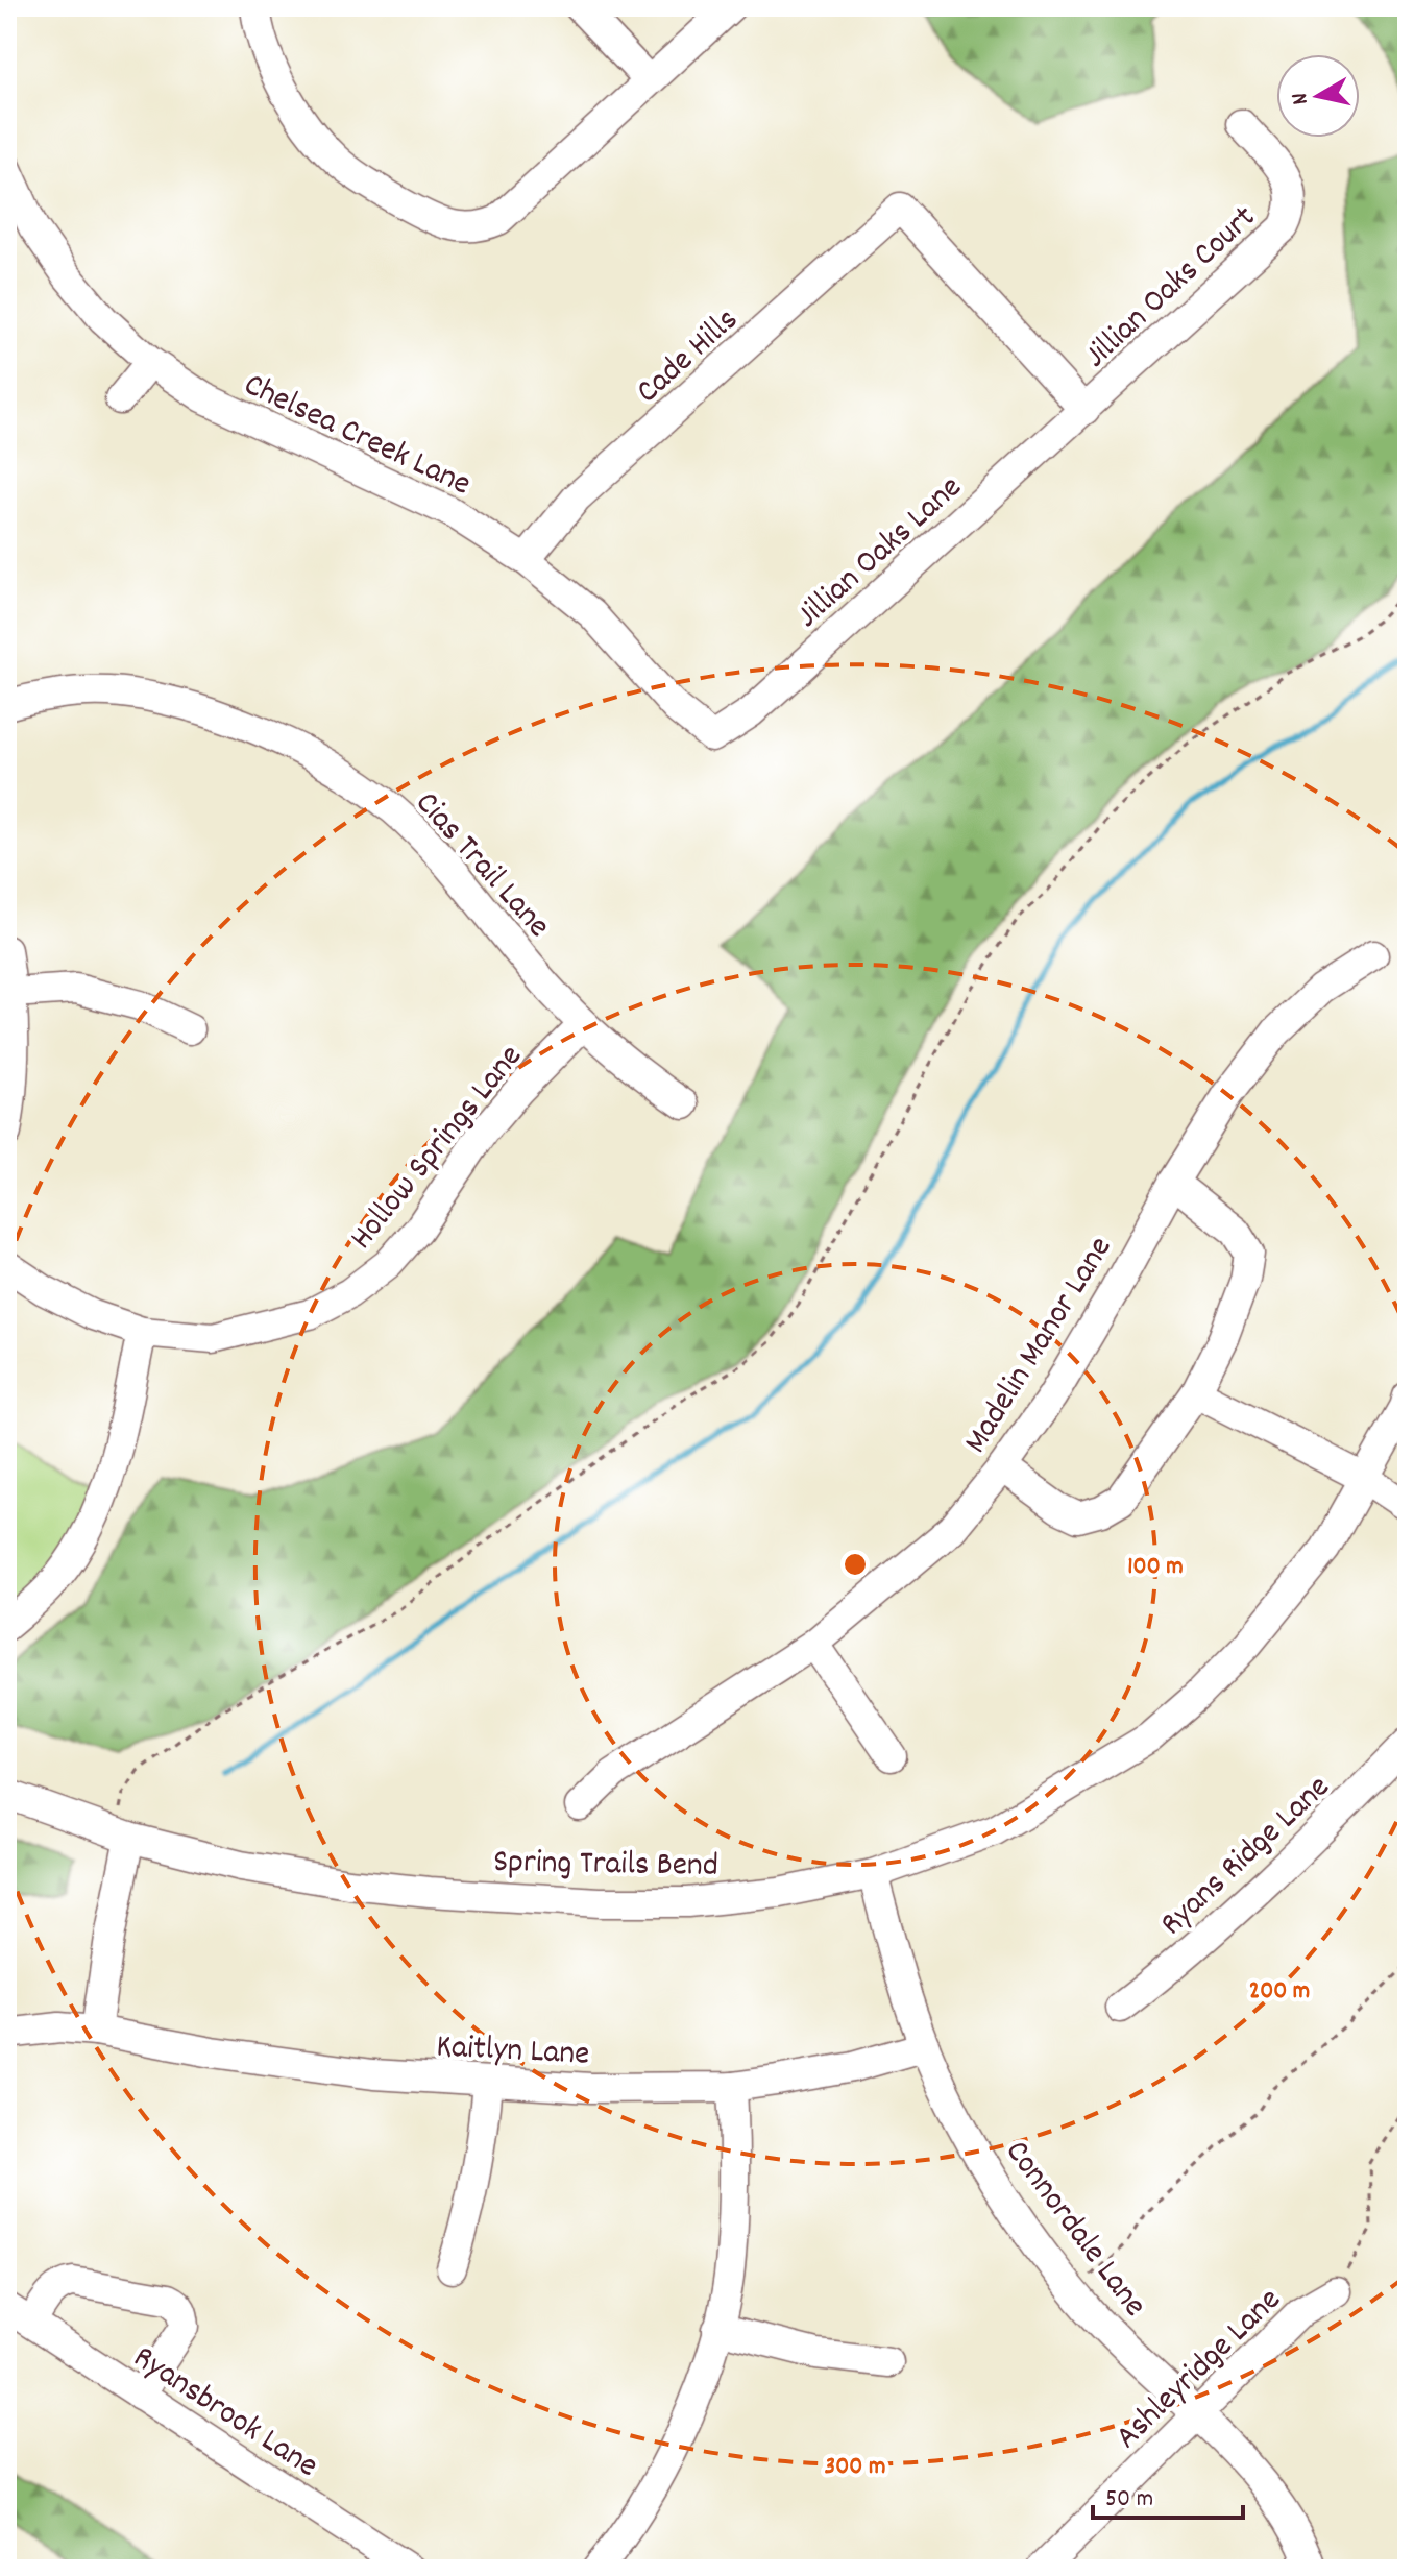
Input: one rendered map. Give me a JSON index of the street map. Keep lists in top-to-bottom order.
{
  "streets": {
    "street": [
      "Jillian Oaks Court",
      "Cade Hills",
      "Chelsea Creek Lane",
      "Jillian Oaks Lane",
      "Cias Trail Lane",
      "Hollow Springs Lane",
      "Madelin Manor Lane",
      "Ryans Ridge Lane",
      "Spring Trails Bend",
      "Kaitlyn Lane",
      "Connordale Lane",
      "Ashleyridge Lane",
      "Ryansbrook Lane"
    ]
  },
  "crossings": [
    ["Jillian Oaks Court", "Cade Hills"],
    ["Jillian Oaks Court", "Jillian Oaks Lane"],
    ["Cade Hills", "Chelsea Creek Lane"],
    ["Cade Hills", "Jillian Oaks Lane"],
    ["Chelsea Creek Lane", "Jillian Oaks Lane"],
    ["Cias Trail Lane", "Hollow Springs Lane"],
    ["Spring Trails Bend", "Connordale Lane"],
    ["Kaitlyn Lane", "Connordale Lane"],
    ["Connordale Lane", "Ashleyridge Lane"]
  ],
  "scale_bar": "50 m",
  "north": "left",
  "rings": ["100 m", "200 m", "300 m"]
}
